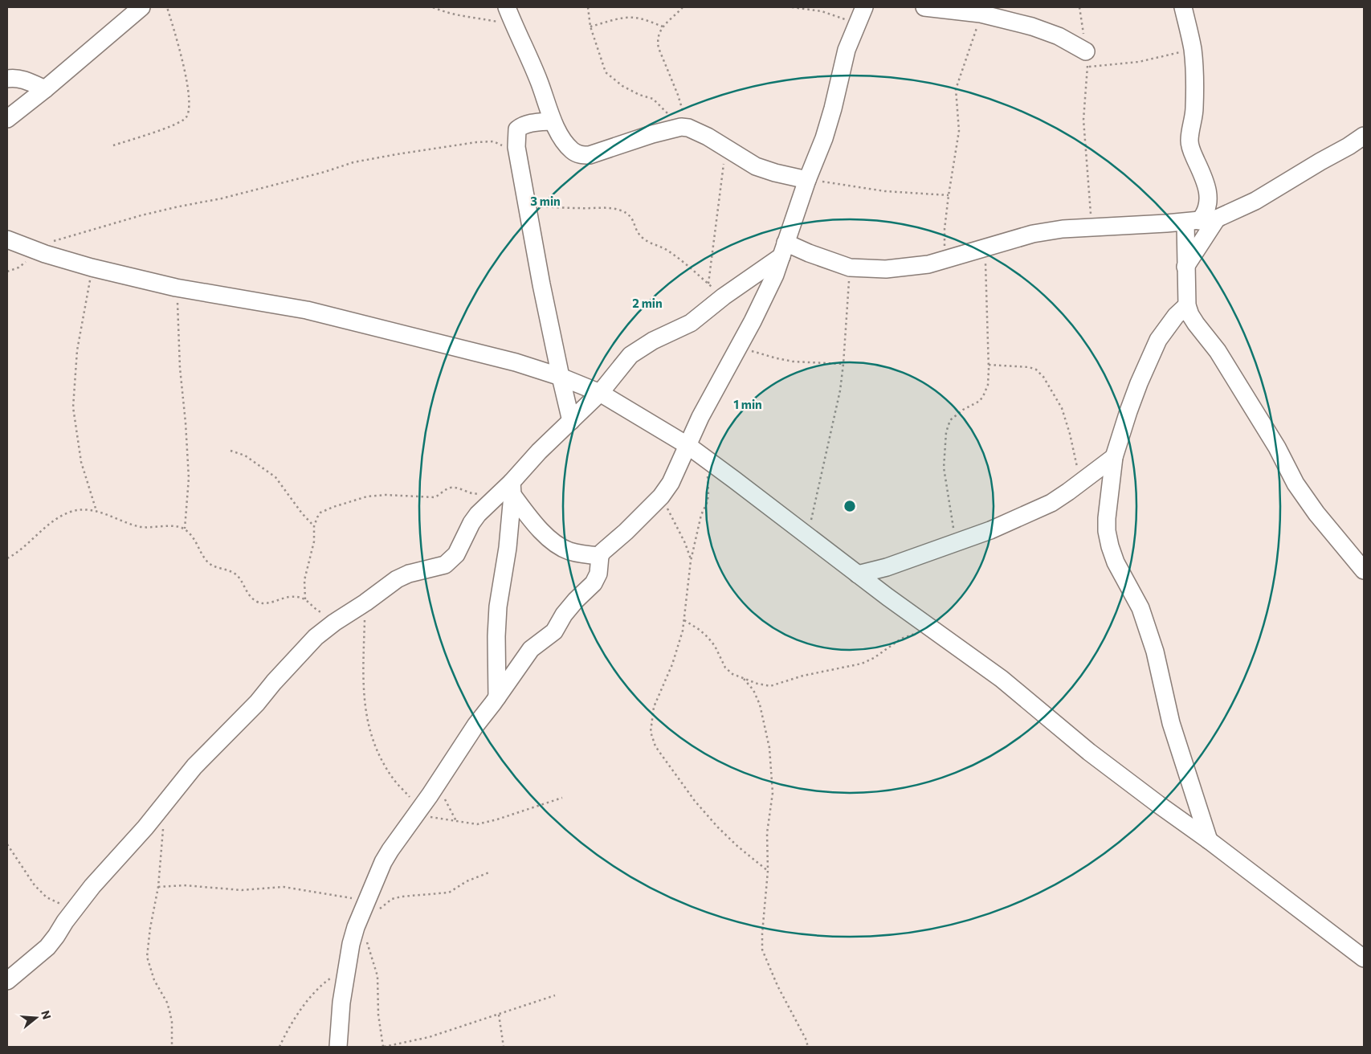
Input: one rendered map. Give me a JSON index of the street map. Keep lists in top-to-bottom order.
{
  "north": "right",
  "rings": ["3 min", "2 min", "1 min"]
}
